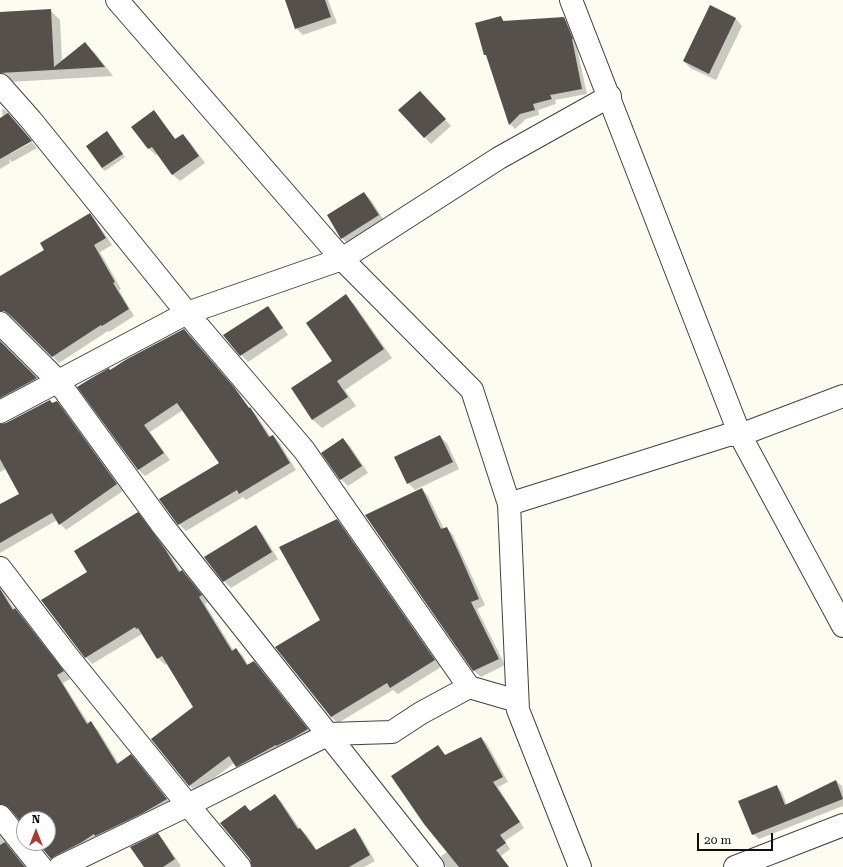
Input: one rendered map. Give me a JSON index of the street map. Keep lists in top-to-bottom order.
{
  "scale_bar": "20 m",
  "north": "top"
}
